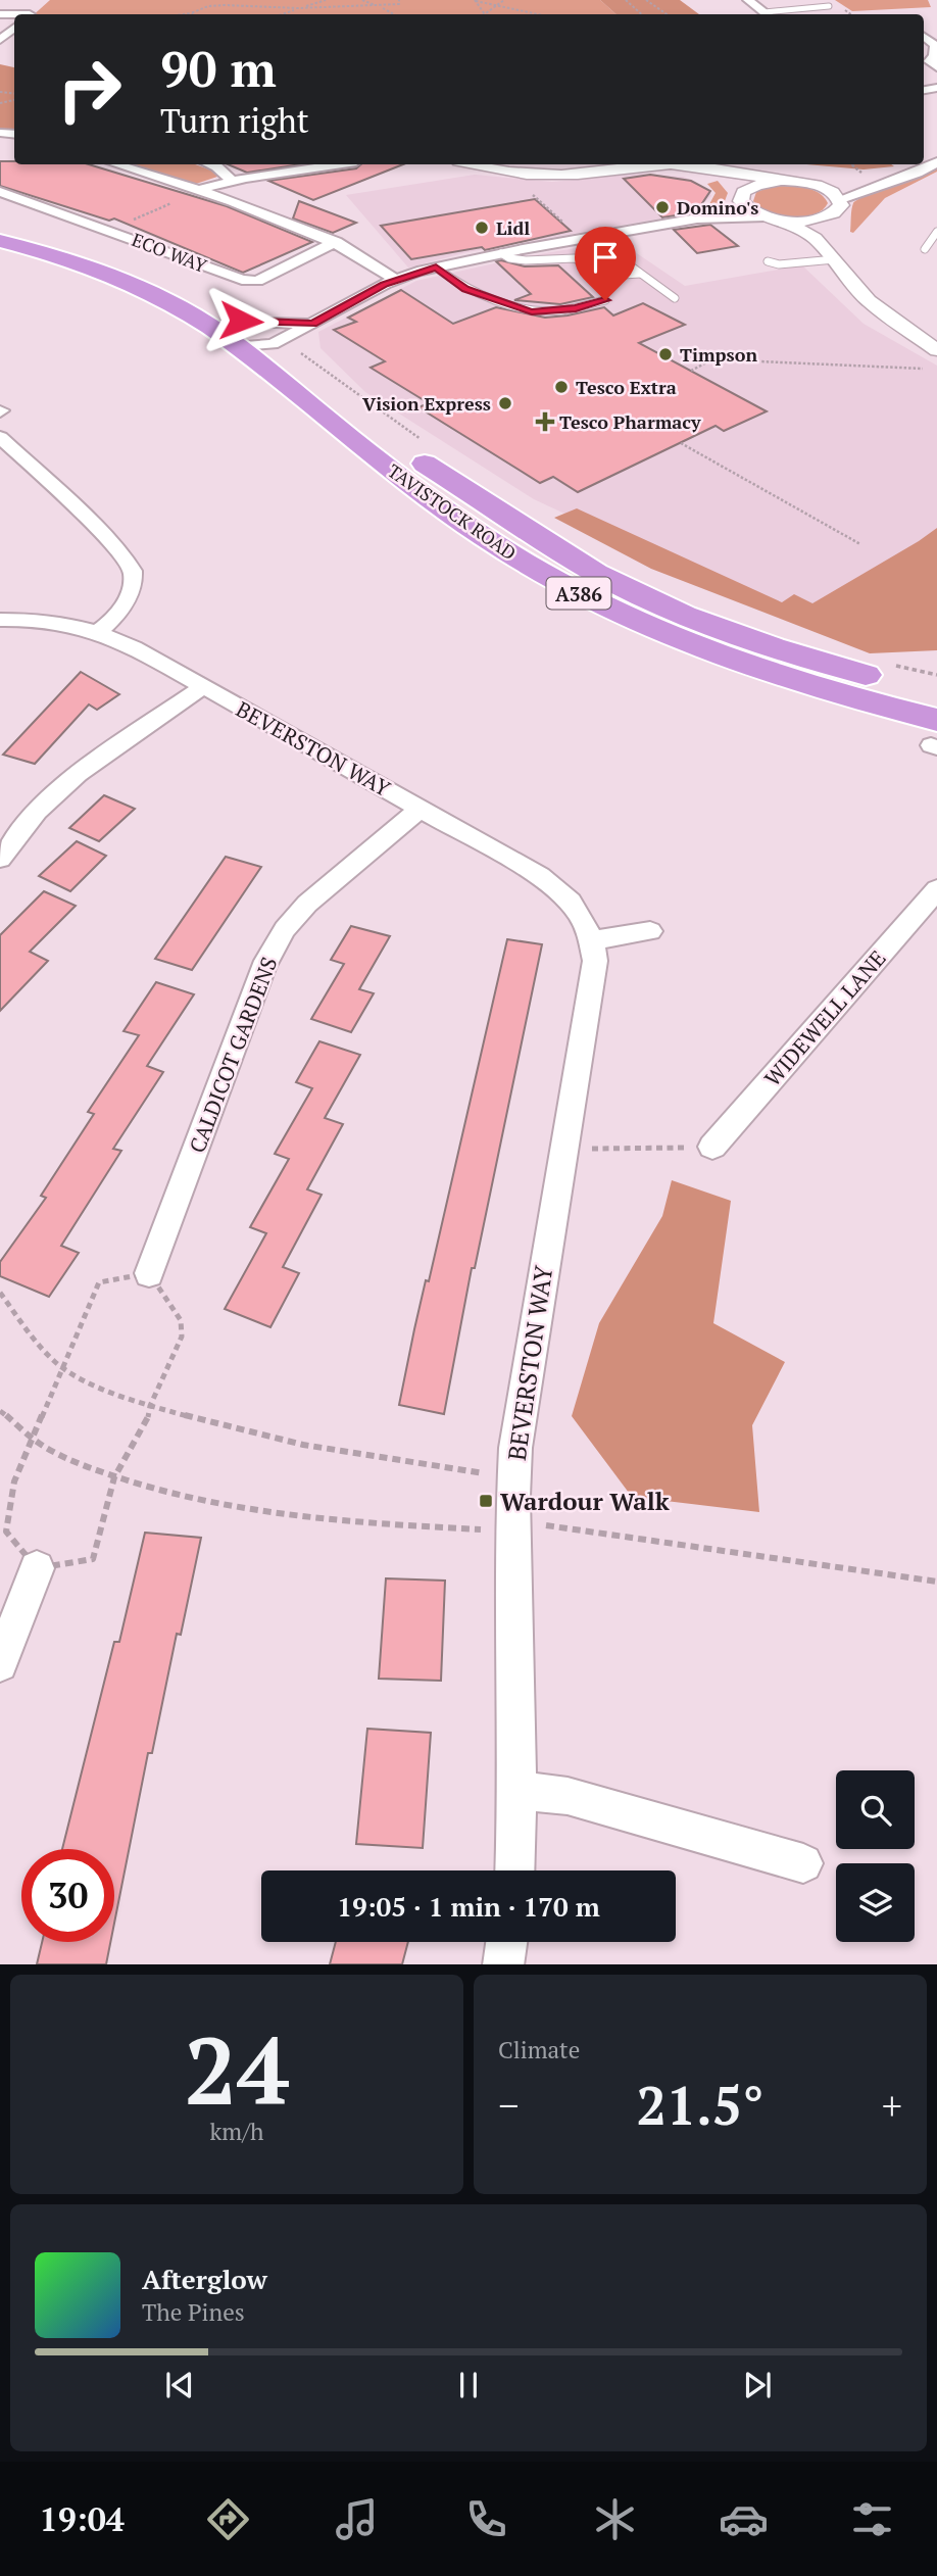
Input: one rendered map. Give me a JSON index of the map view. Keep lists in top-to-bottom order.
{
  "streets": {
    "highway": ["TAVISTOCK ROAD", "A386"],
    "street": [
      "ECO WAY",
      "BEVERSTON WAY",
      "WIDEWELL LANE",
      "CALDICOT GARDENS"
    ]
  },
  "crossings": [
    ["BEVERSTON WAY", "CALDICOT GARDENS"]
  ],
  "places": {
    "other": [
      "Domino's",
      "Lidl",
      "Timpson",
      "Tesco Extra",
      "Vision Express"
    ],
    "health": ["Tesco Pharmacy"],
    "transit": ["Wardour Walk"]
  },
  "page": {
    "turn": ["90 m", "Turn right"],
    "limit": "30",
    "trip": "19:05 · 1 min · 170 m",
    "tile": [
      ["24", "km/h"],
      "Climate"
    ],
    "heat": ["−", "21.5°", "+"],
    "song": ["Afterglow", "The Pines"],
    "tabs": "19:04"
  }
}
